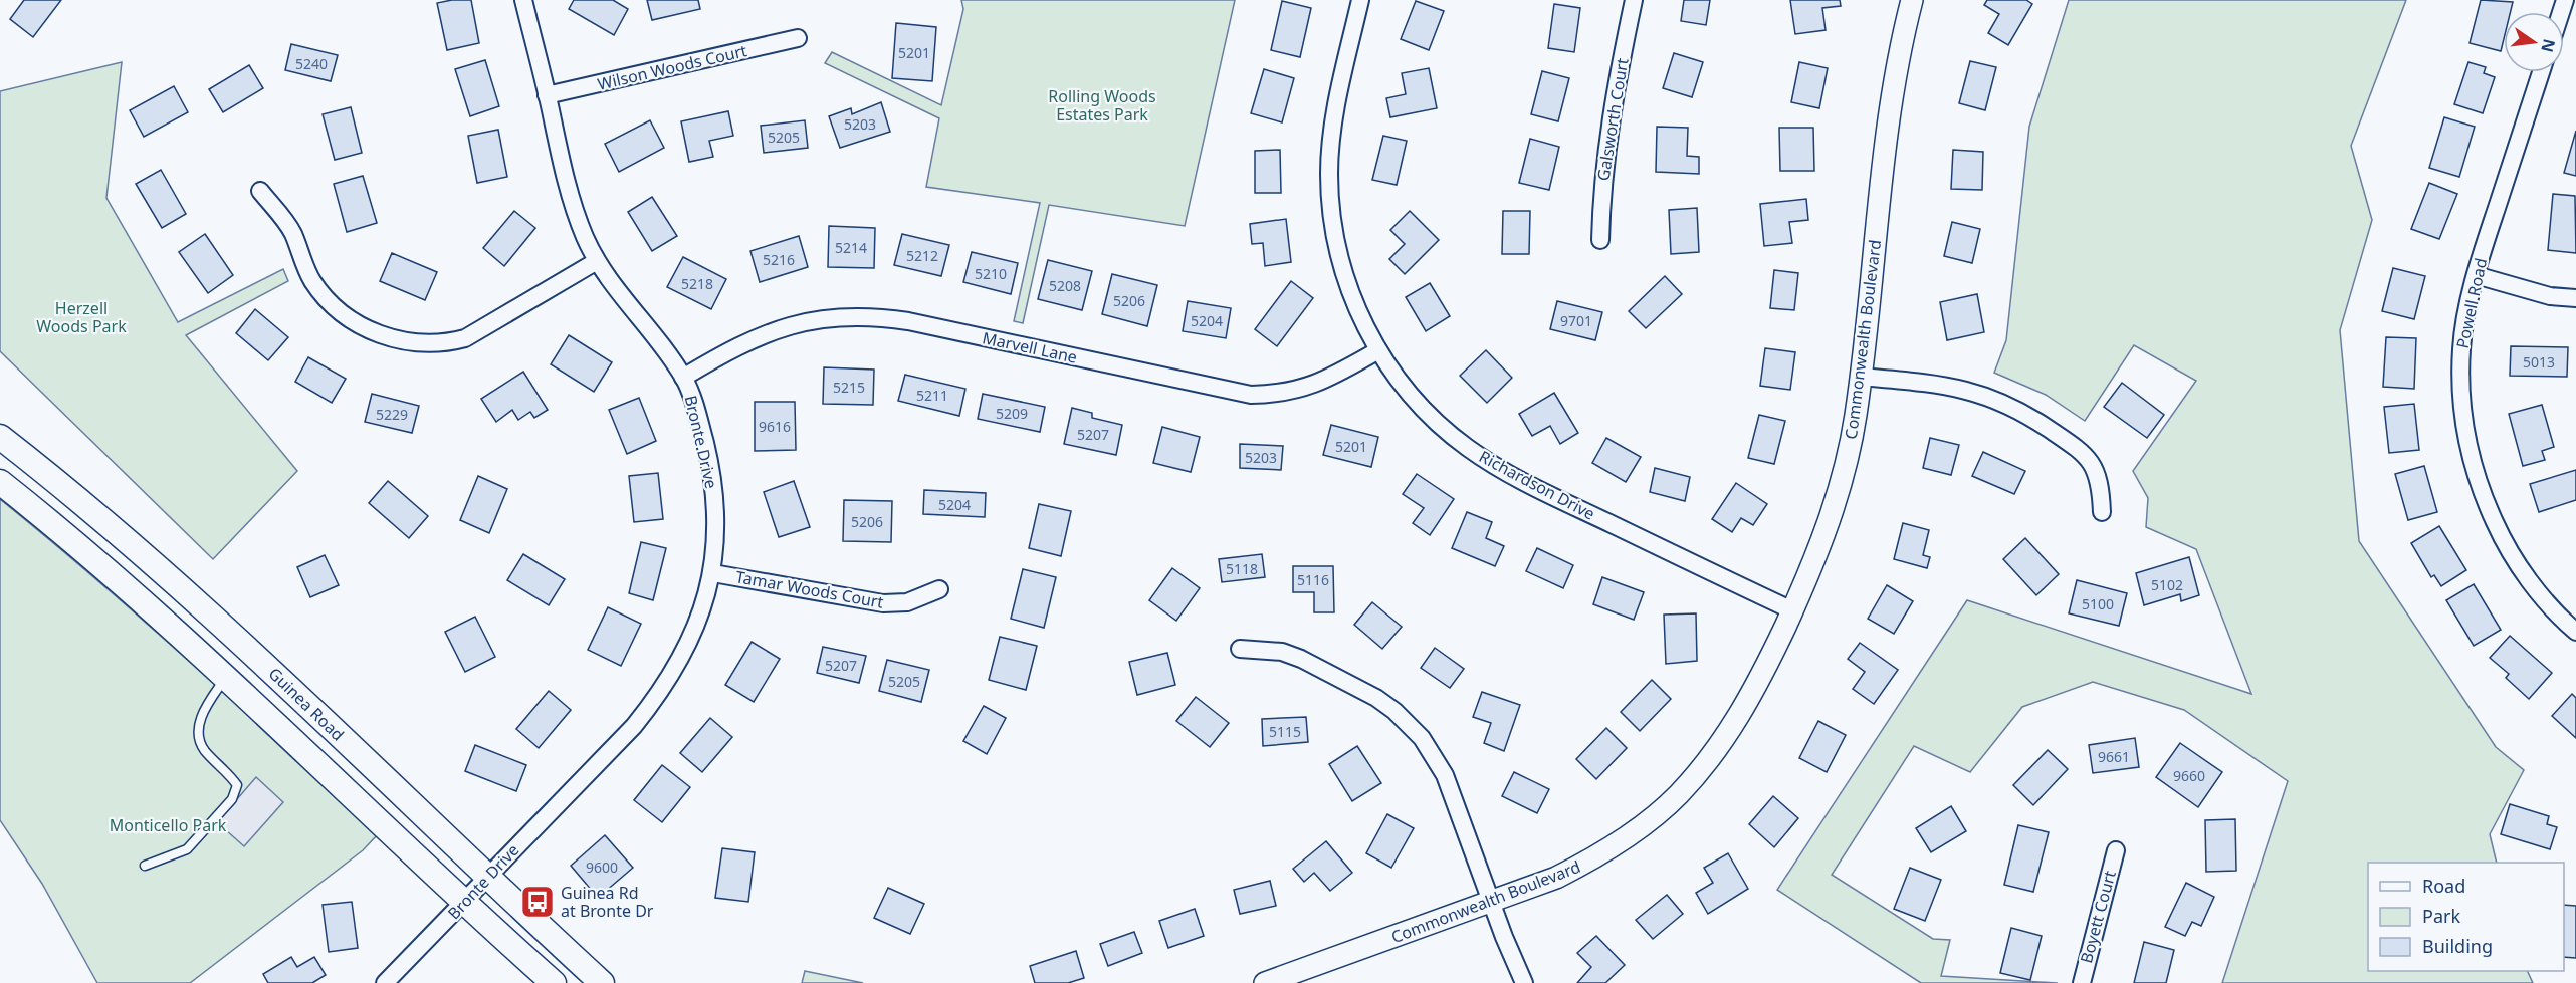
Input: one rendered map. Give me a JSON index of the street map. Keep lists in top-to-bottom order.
{
  "streets": {
    "main road": ["Guinea Road"],
    "street": [
      "Wilson Woods Court",
      "Galsworth Court",
      "Powell Road",
      "Commonwealth Boulevard",
      "Marvell Lane",
      "Bronte Drive",
      "Richardson Drive",
      "Tamar Woods Court",
      "Boyett Court"
    ]
  },
  "crossings": [
    ["Wilson Woods Court", "Bronte Drive"],
    ["Commonwealth Boulevard", "Richardson Drive"],
    ["Marvell Lane", "Bronte Drive"],
    ["Marvell Lane", "Richardson Drive"],
    ["Bronte Drive", "Tamar Woods Court"],
    ["Bronte Drive", "Guinea Road"]
  ],
  "parks": ["Rolling Woods Estates Park", "Herzell Woods Park", "Monticello Park"],
  "places": {
    "bus stop": ["Guinea Rd at Bronte Dr"]
  },
  "house_numbers": [
    "5201",
    "5240",
    "5203",
    "5205",
    "5214",
    "5212",
    "5216",
    "5210",
    "5218",
    "5208",
    "5206",
    "5204",
    "9701",
    "5013",
    "5215",
    "5211",
    "5209",
    "5229",
    "9616",
    "5207",
    "5201",
    "5203",
    "5204",
    "5206",
    "5118",
    "5116",
    "5102",
    "5100",
    "5207",
    "5205",
    "5115",
    "9661",
    "9660",
    "9600"
  ],
  "legend": ["Road", "Park", "Building"],
  "north": "right"
}
